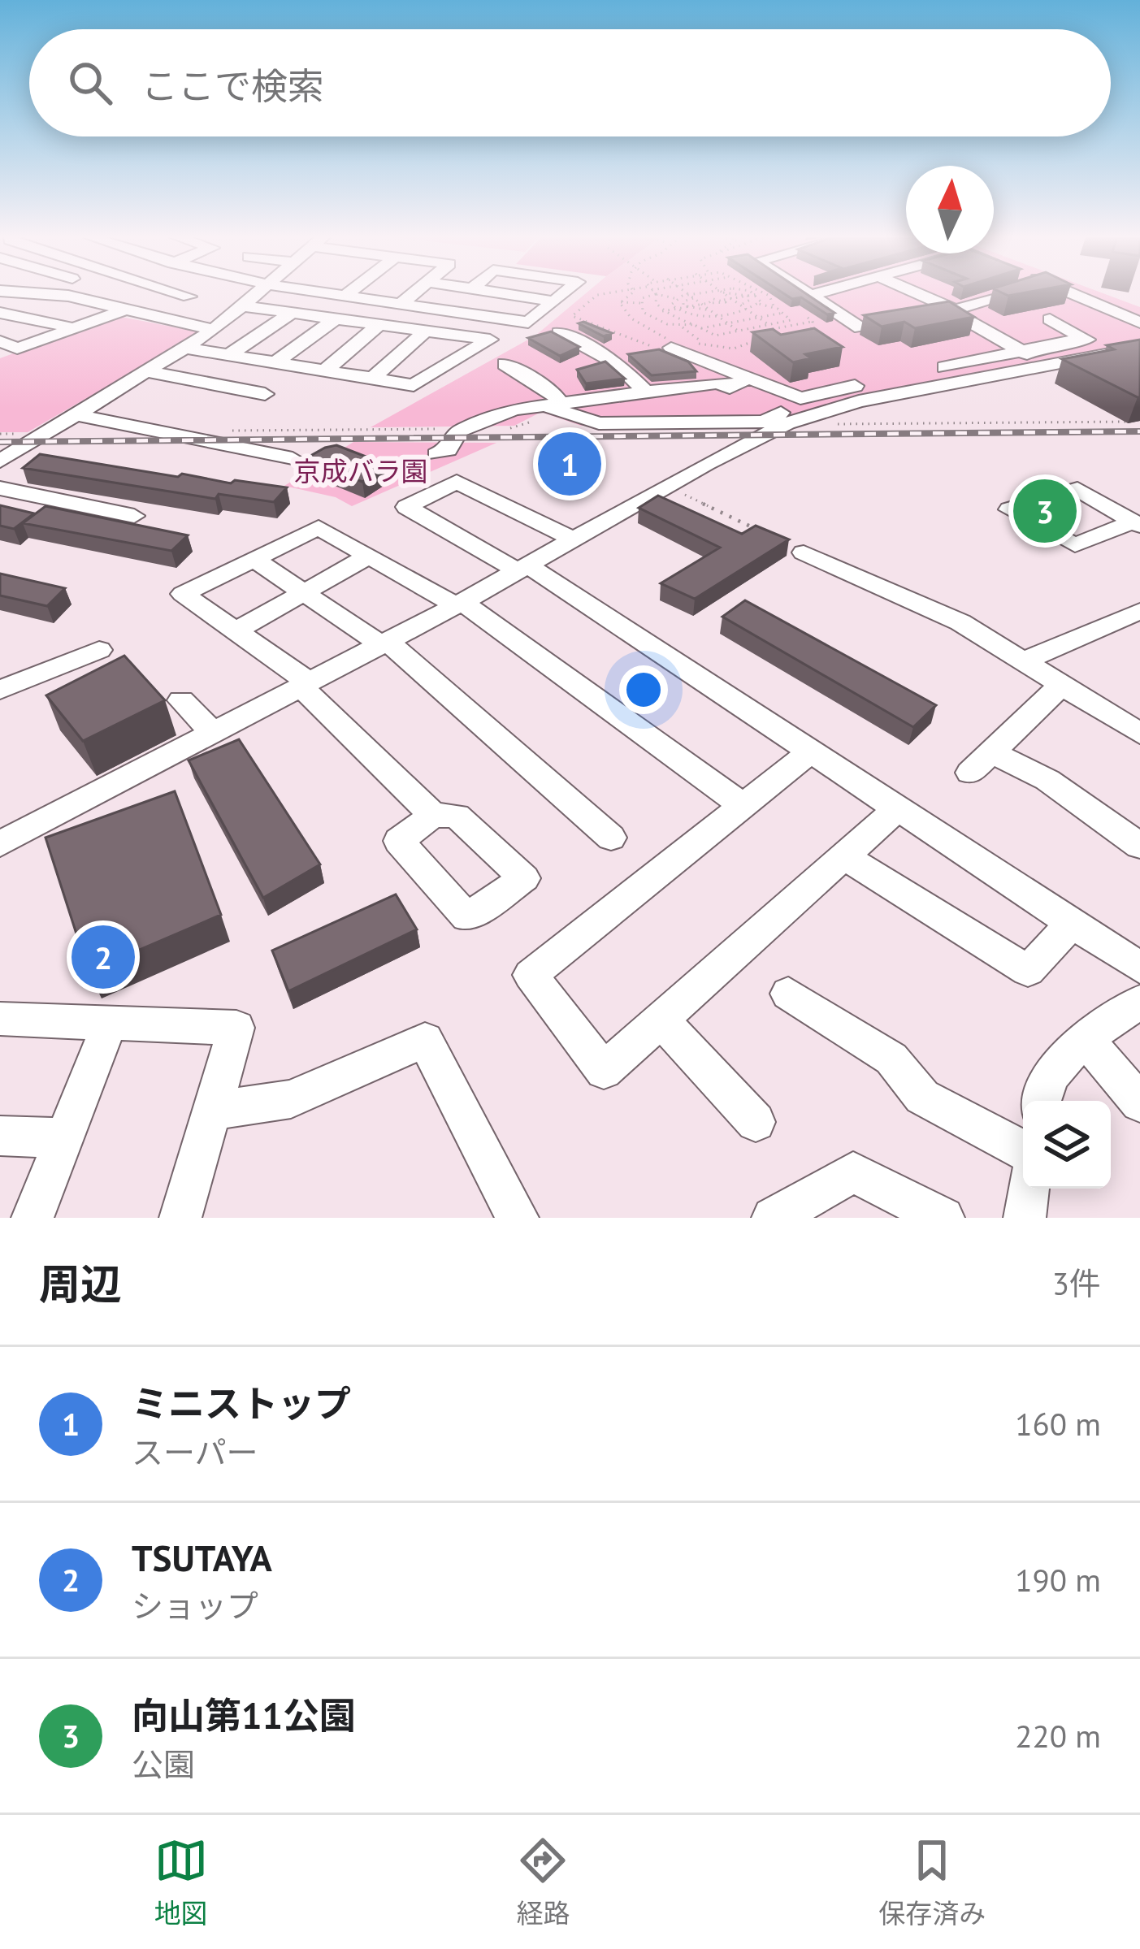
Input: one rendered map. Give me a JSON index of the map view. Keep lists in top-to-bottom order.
{
  "parks": ["京成バラ園"],
  "north": "top",
  "page": {
    "search": "ここで検索",
    "pins": ["1", "3", "2"],
    "heading": ["周辺", "3件"],
    "list": [
      {
        "mark": "1",
        "name": "ミニストップ",
        "note": "スーパー",
        "value": "160 m"
      },
      {
        "mark": "2",
        "name": "TSUTAYA",
        "note": "ショップ",
        "value": "190 m"
      },
      {
        "mark": "3",
        "name": "向山第11公園",
        "note": "公園",
        "value": "220 m"
      }
    ],
    "nav": ["地図", "経路", "保存済み"]
  }
}
